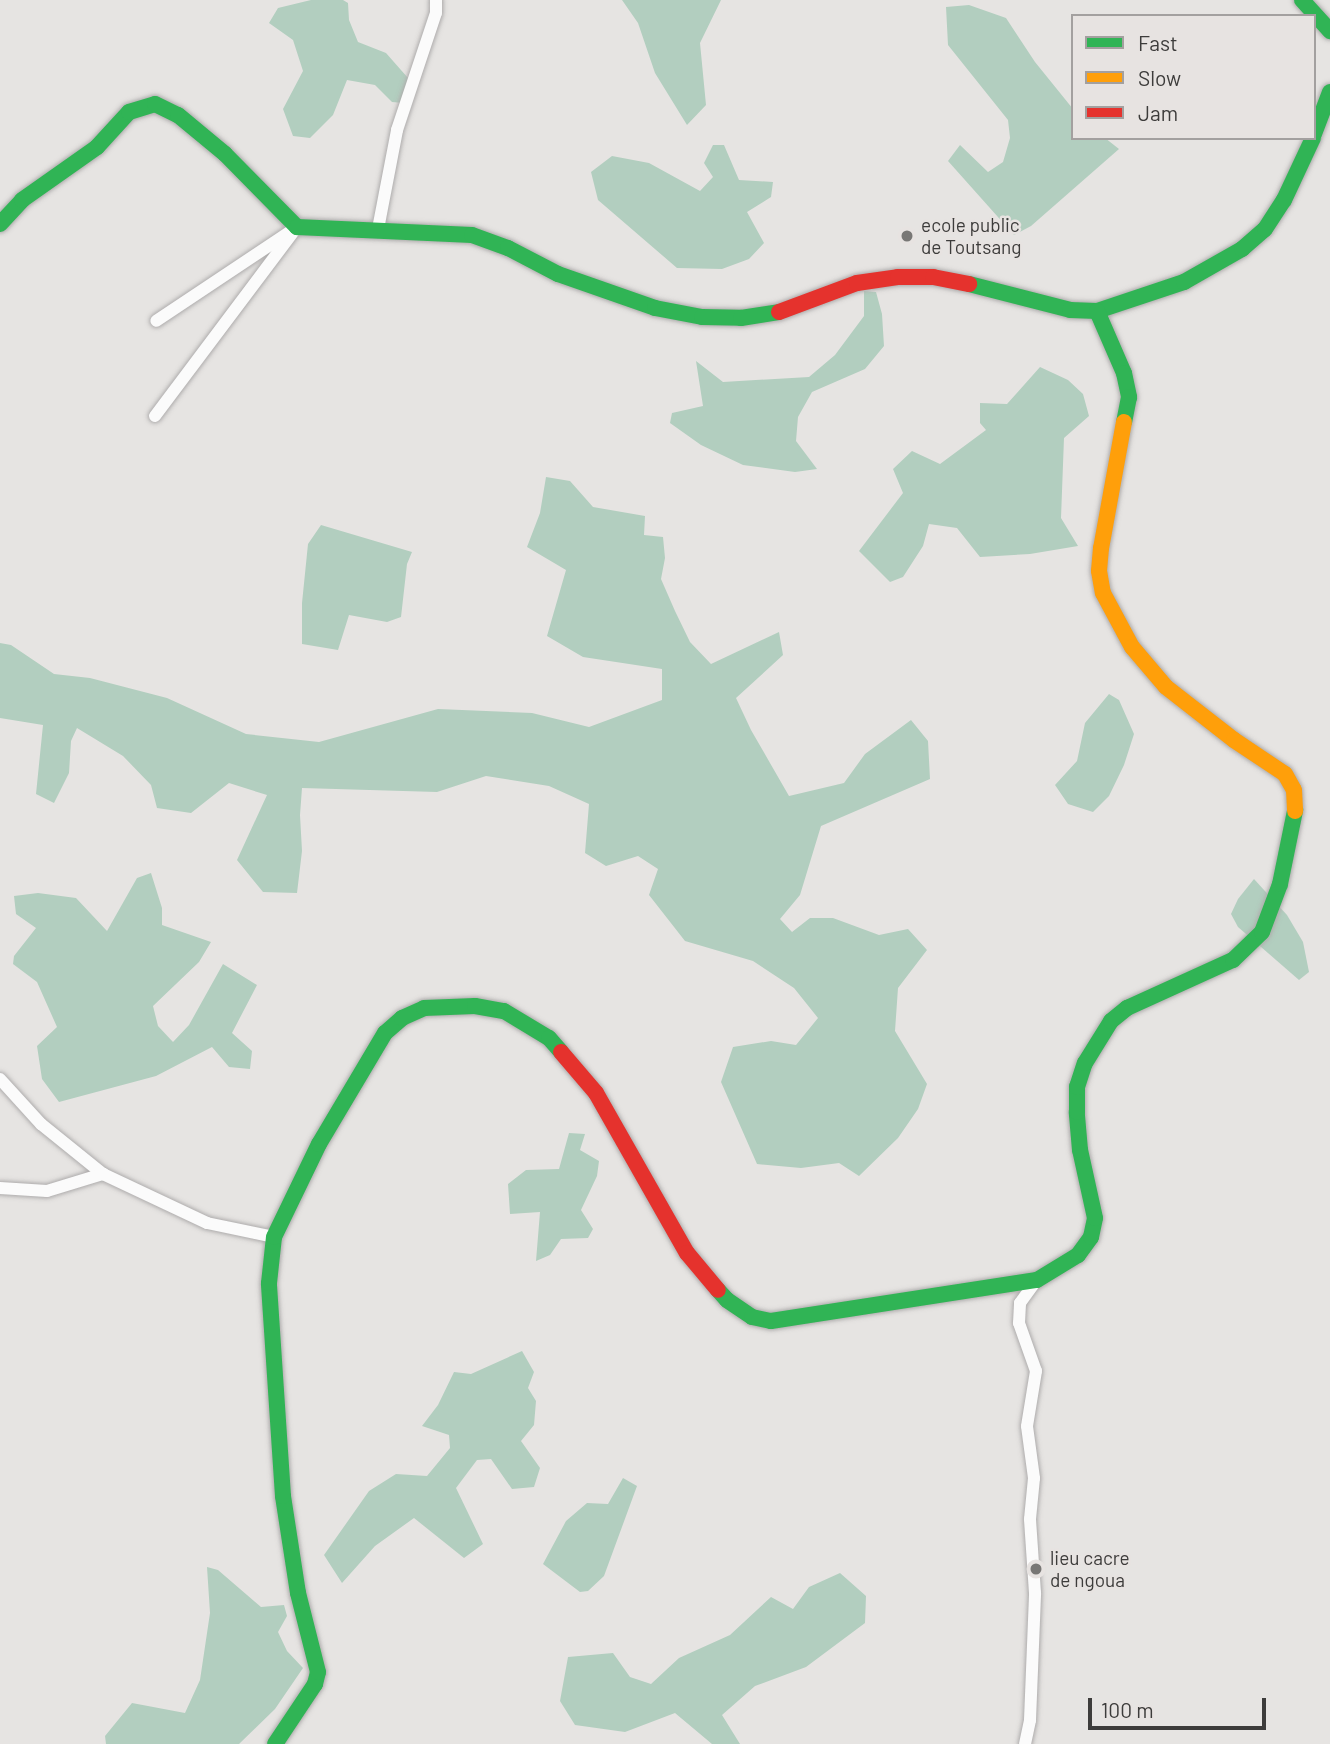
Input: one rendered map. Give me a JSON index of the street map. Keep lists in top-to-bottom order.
{
  "places": ["ecole public de Toutsang", "lieu cacre de ngoua"],
  "legend": ["Fast", "Slow", "Jam"],
  "scale_bar": "100 m"
}
